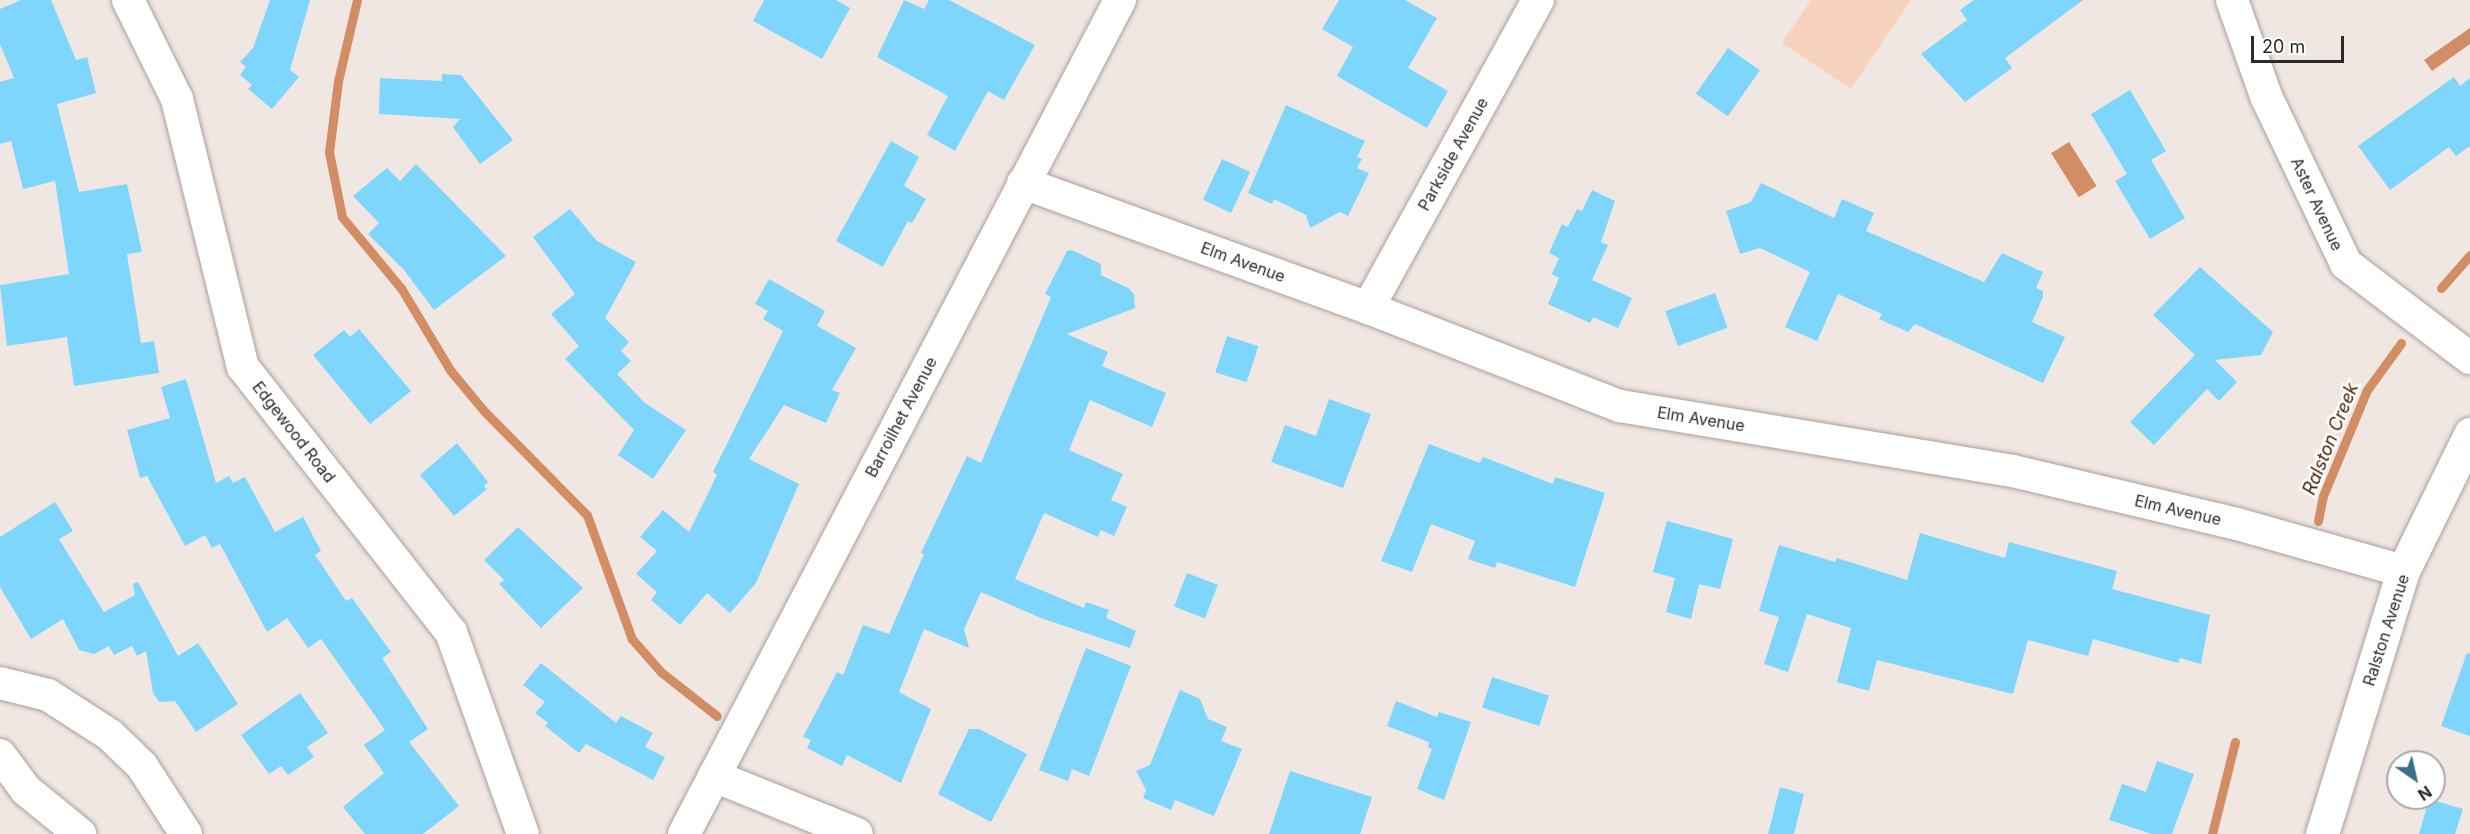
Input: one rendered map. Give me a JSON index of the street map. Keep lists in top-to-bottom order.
{
  "streets": {
    "street": [
      "Parkside Avenue",
      "Aster Avenue",
      "Elm Avenue",
      "Barroilhet Avenue",
      "Edgewood Road",
      "Ralston Avenue"
    ]
  },
  "crossings": [
    ["Parkside Avenue", "Elm Avenue"],
    ["Elm Avenue", "Barroilhet Avenue"],
    ["Elm Avenue", "Ralston Avenue"]
  ],
  "water": ["Ralston Creek"],
  "scale_bar": "20 m",
  "north": "bottom right"
}
